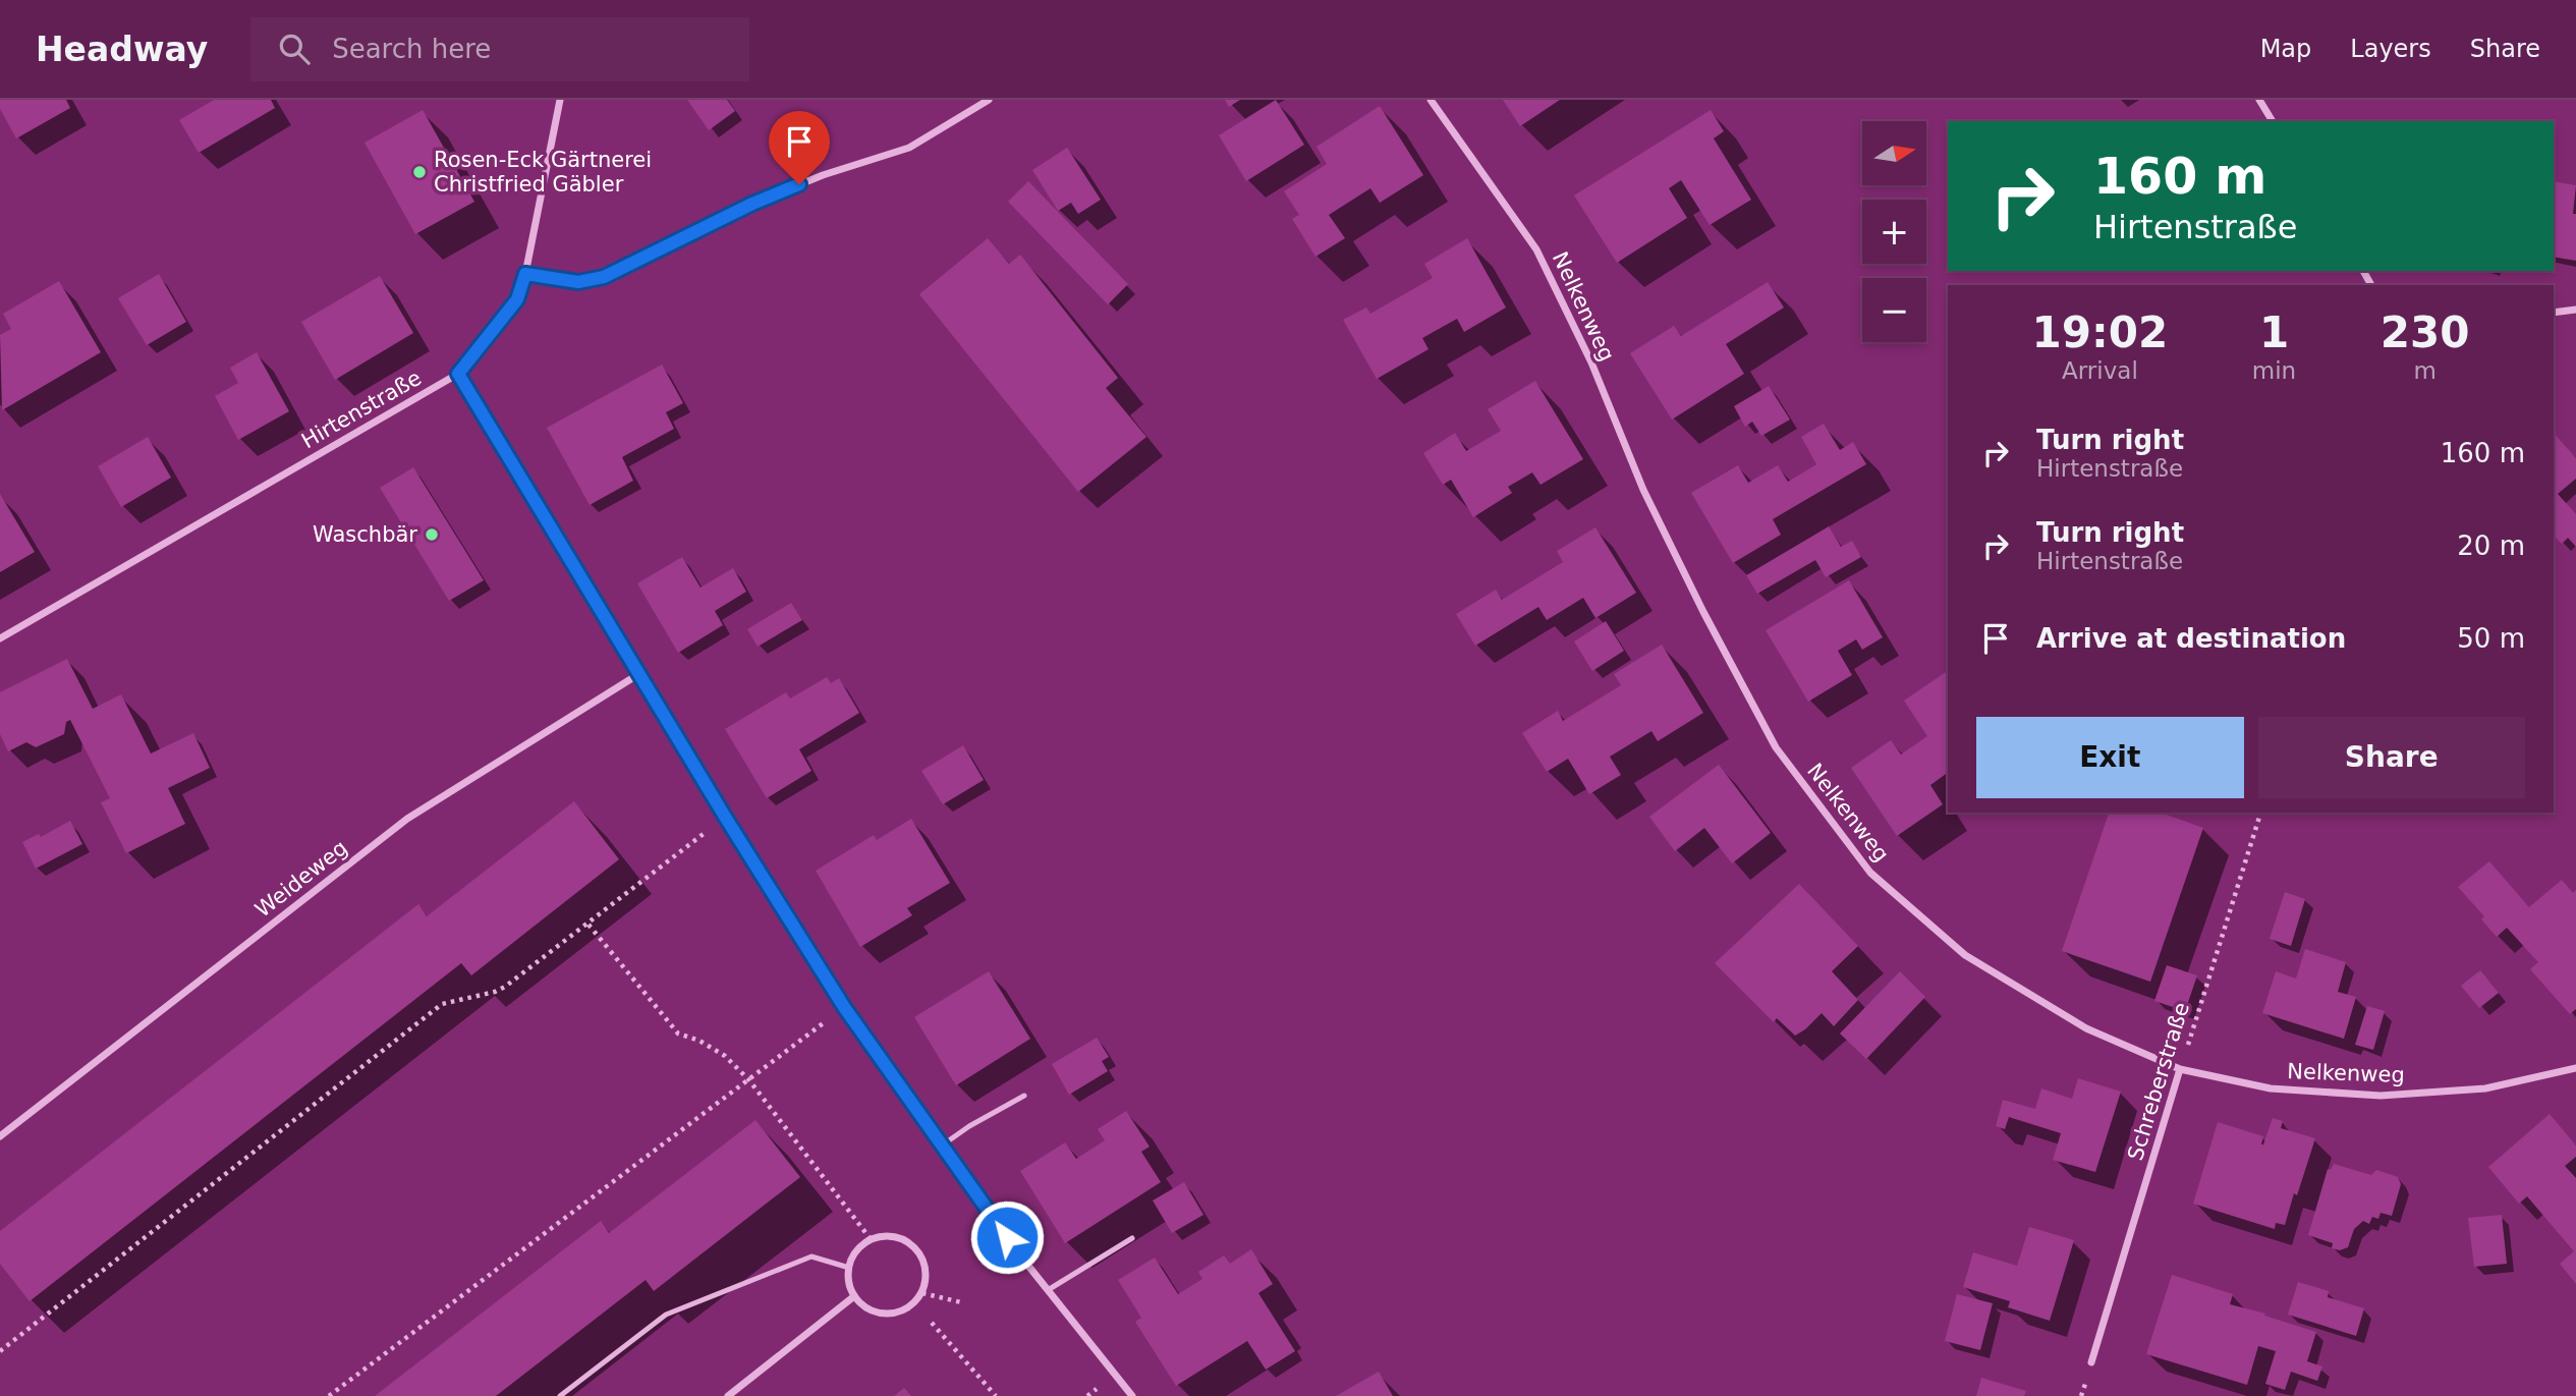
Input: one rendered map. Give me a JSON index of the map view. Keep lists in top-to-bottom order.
{
  "streets": {
    "street": [
      "Nelkenweg",
      "Hirtenstraße",
      "Weideweg",
      "Schreberstraße"
    ]
  },
  "crossings": [
    ["Nelkenweg", "Schreberstraße"]
  ],
  "places": ["Rosen-Eck Gärtnerei Christfried Gäbler", "Waschbär"],
  "north": "right",
  "page": {
    "header": "Headway",
    "search": "Search here",
    "nav": ["Map", "Layers", "Share"],
    "map_buttons": ["+", "−"],
    "turn": ["160 m", "Hirtenstraße"],
    "eta": [
      "19:02",
      "Arrival",
      "1",
      "min",
      "230",
      "m"
    ],
    "list": [
      {
        "name": "Turn right",
        "note": "Hirtenstraße",
        "value": "160 m"
      },
      {
        "name": "Turn right",
        "note": "Hirtenstraße",
        "value": "20 m"
      },
      {
        "name": "Arrive at destination",
        "value": "50 m"
      }
    ],
    "buttons": ["Exit", "Share"]
  }
}
